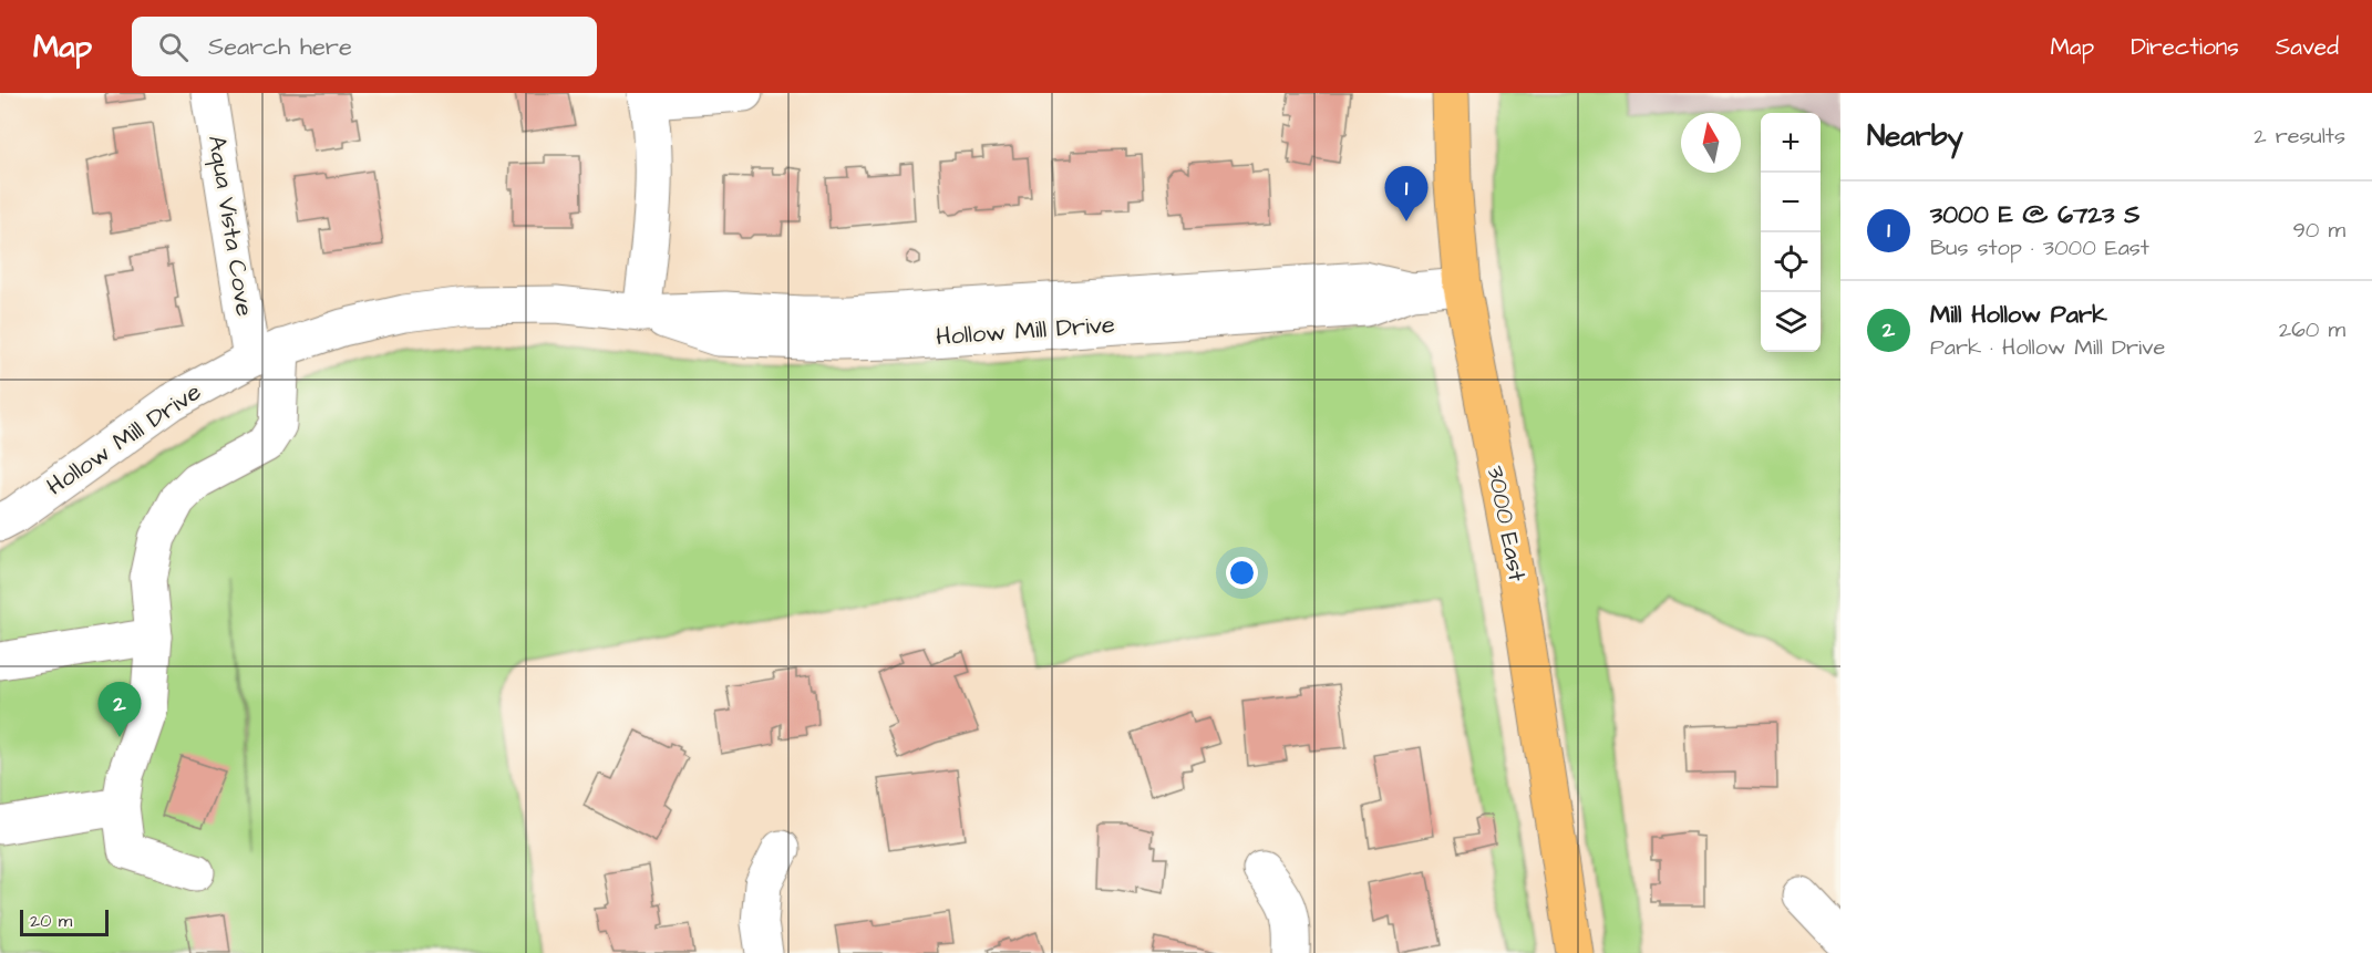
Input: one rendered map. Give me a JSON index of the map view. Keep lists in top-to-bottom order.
{
  "streets": {
    "main road": ["3000 East"],
    "street": ["Aqua Vista Cove", "Hollow Mill Drive"]
  },
  "crossings": [
    ["Aqua Vista Cove", "Hollow Mill Drive"],
    ["Hollow Mill Drive", "3000 East"]
  ],
  "scale_bar": "20 m",
  "north": "top",
  "page": {
    "header": "Map",
    "search": "Search here",
    "nav": ["Map", "Directions", "Saved"],
    "heading": ["Nearby", "2 results"],
    "map_buttons": ["+", "−"],
    "pins": ["1", "2"],
    "list": [
      {
        "mark": "1",
        "name": "3000 E @ 6723 S",
        "note": "Bus stop · 3000 East",
        "value": "90 m"
      },
      {
        "mark": "2",
        "name": "Mill Hollow Park",
        "note": "Park · Hollow Mill Drive",
        "value": "260 m"
      }
    ],
    "scale": "20 m"
  }
}
